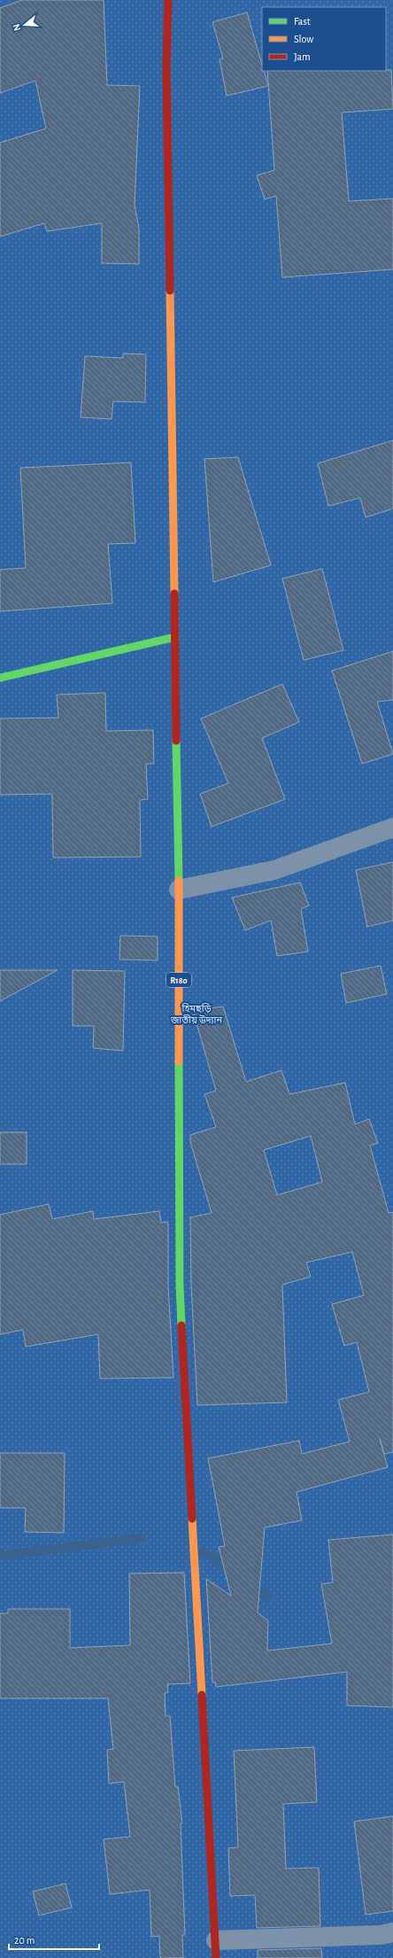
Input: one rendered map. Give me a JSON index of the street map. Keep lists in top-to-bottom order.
{
  "streets": {
    "main road": ["R180"]
  },
  "parks": ["হিমছড়ি জাতীয় উদ্যান"],
  "legend": ["Fast", "Slow", "Jam"],
  "scale_bar": "20 m",
  "north": "left"
}
